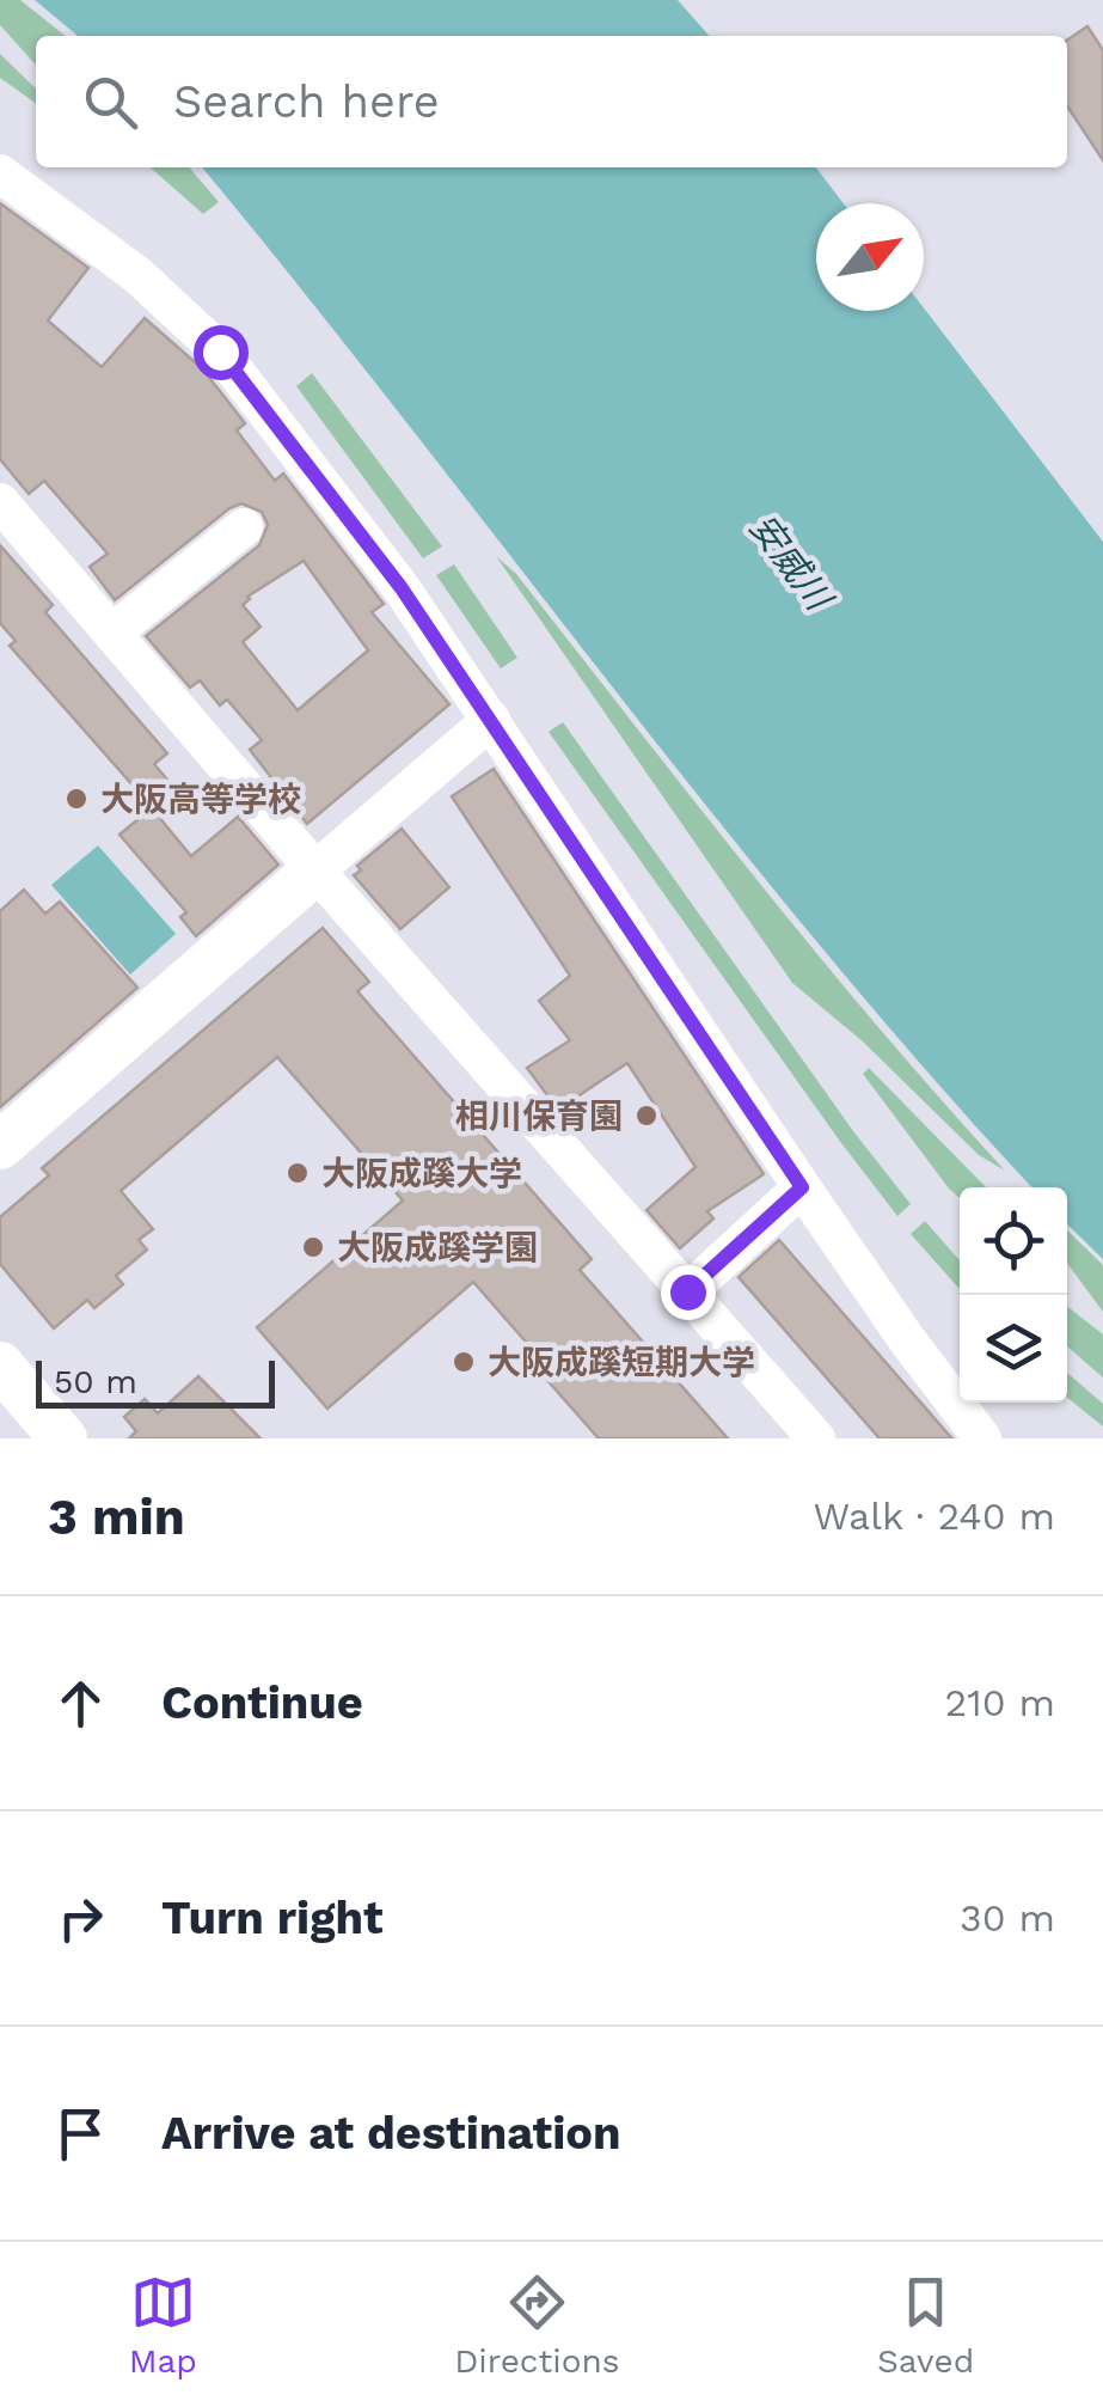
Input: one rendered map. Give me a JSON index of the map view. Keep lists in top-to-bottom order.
{
  "water": ["安威川"],
  "places": [
    "大阪高等学校",
    "相川保育園",
    "大阪成蹊大学",
    "大阪成蹊学園",
    "大阪成蹊短期大学"
  ],
  "scale_bar": "50 m",
  "north": "top right",
  "page": {
    "search": "Search here",
    "scale": "50 m",
    "heading": ["3 min", "Walk · 240 m"],
    "list": [
      ["Continue", "210 m"],
      ["Turn right", "30 m"],
      "Arrive at destination"
    ],
    "nav": ["Map", "Directions", "Saved"]
  }
}
